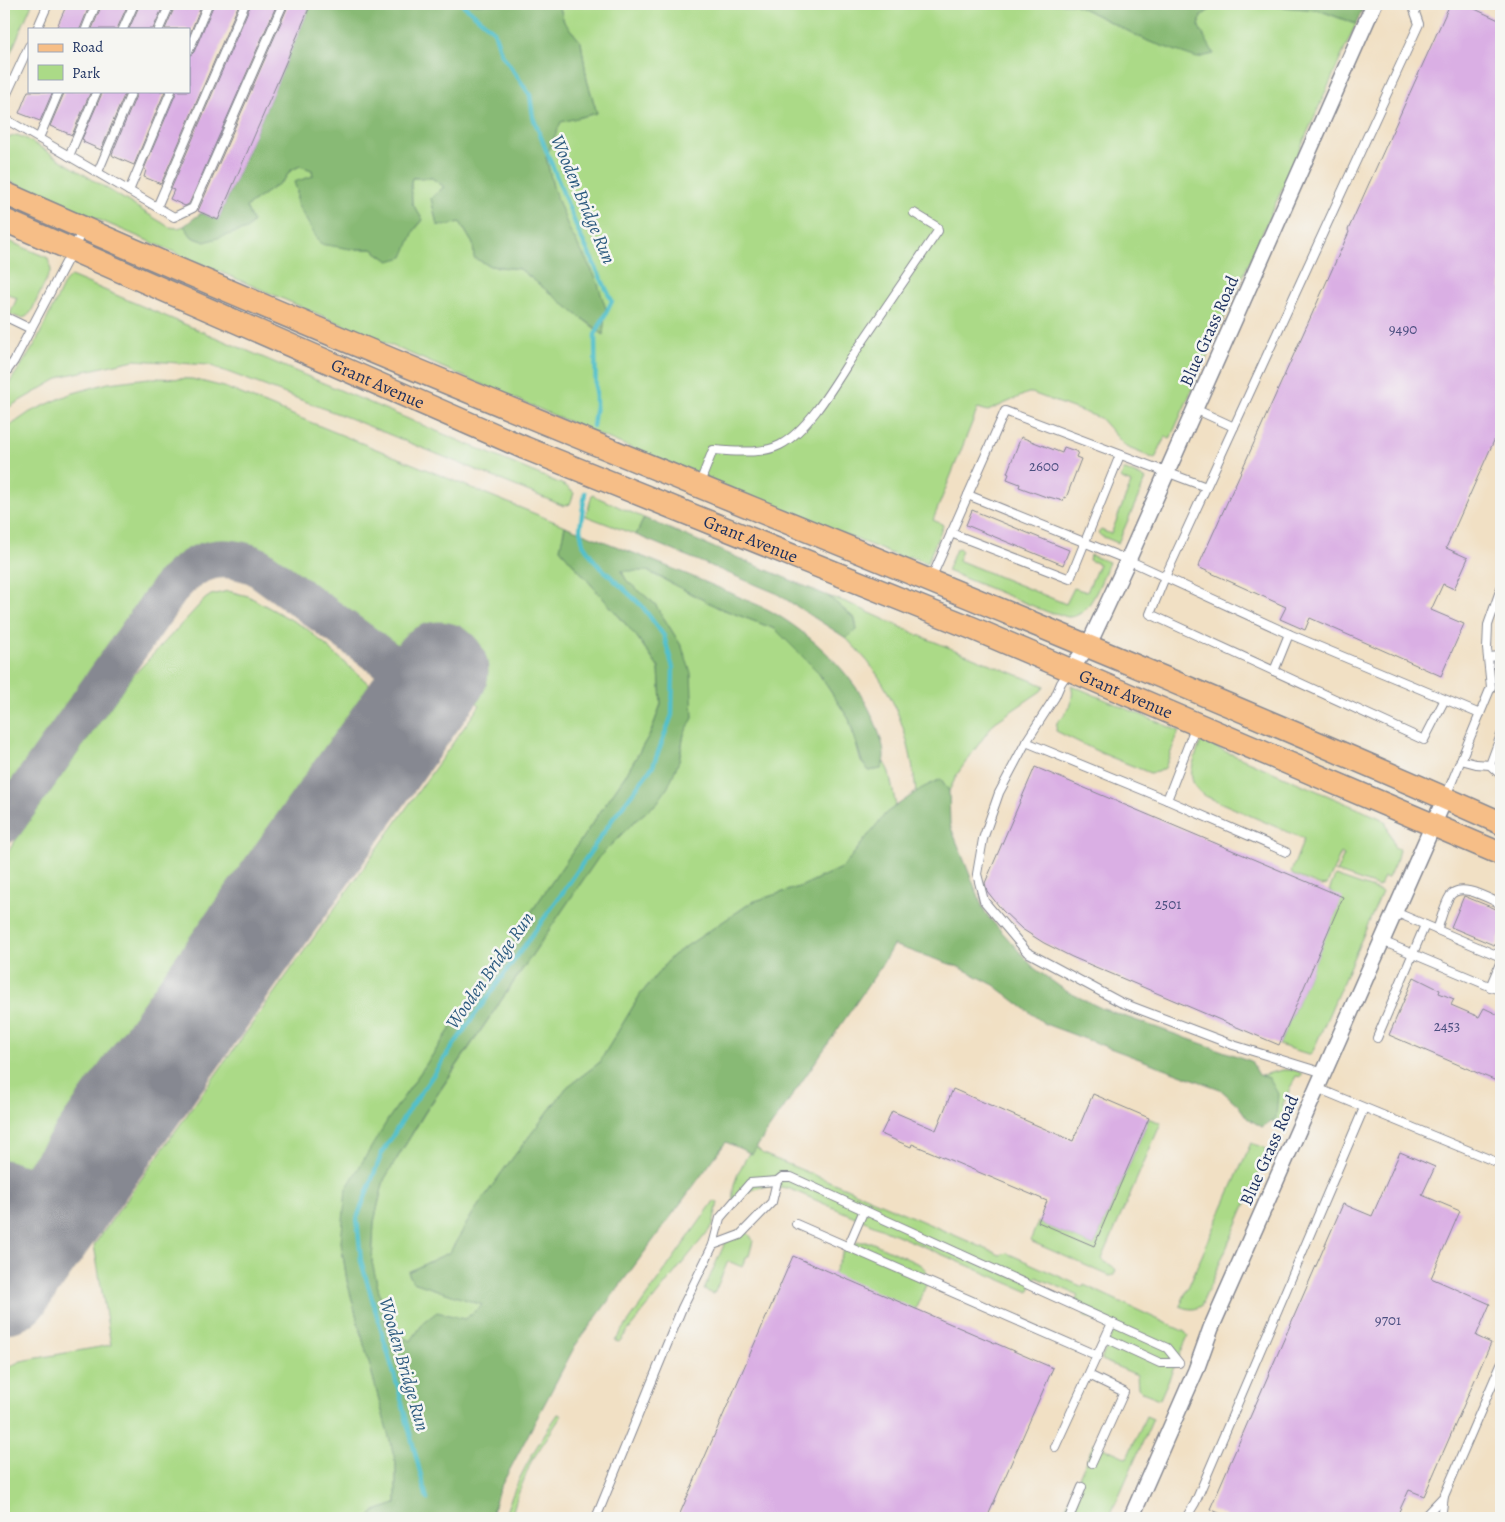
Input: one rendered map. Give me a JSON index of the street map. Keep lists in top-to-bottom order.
{
  "streets": {
    "main road": ["Grant Avenue"],
    "street": ["Blue Grass Road"]
  },
  "crossings": [
    ["Blue Grass Road", "Grant Avenue"]
  ],
  "water": ["Wooden Bridge Run"],
  "house_numbers": [
    "9490",
    "2600",
    "2501",
    "2453",
    "9701"
  ],
  "legend": ["Road", "Park"]
}
